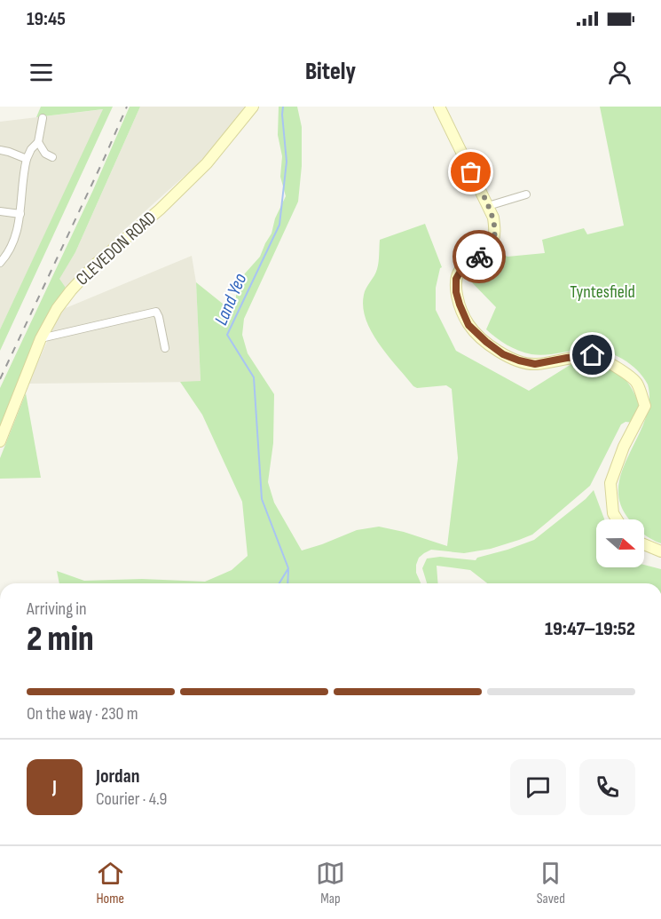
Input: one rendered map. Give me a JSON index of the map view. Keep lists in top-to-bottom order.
{
  "streets": {
    "main road": ["CLEVEDON ROAD"]
  },
  "water": ["Land Yeo"],
  "parks": ["Tyntesfield"],
  "north": "right",
  "page": {
    "status": "19:45",
    "header": "Bitely",
    "heading": ["2 min", "Arriving in", "19:47–19:52"],
    "panel": ["Jordan", "Courier · 4.9"],
    "bar": "On the way · 230 m",
    "round": "J",
    "tabs": ["Home", "Map", "Saved"]
  }
}
